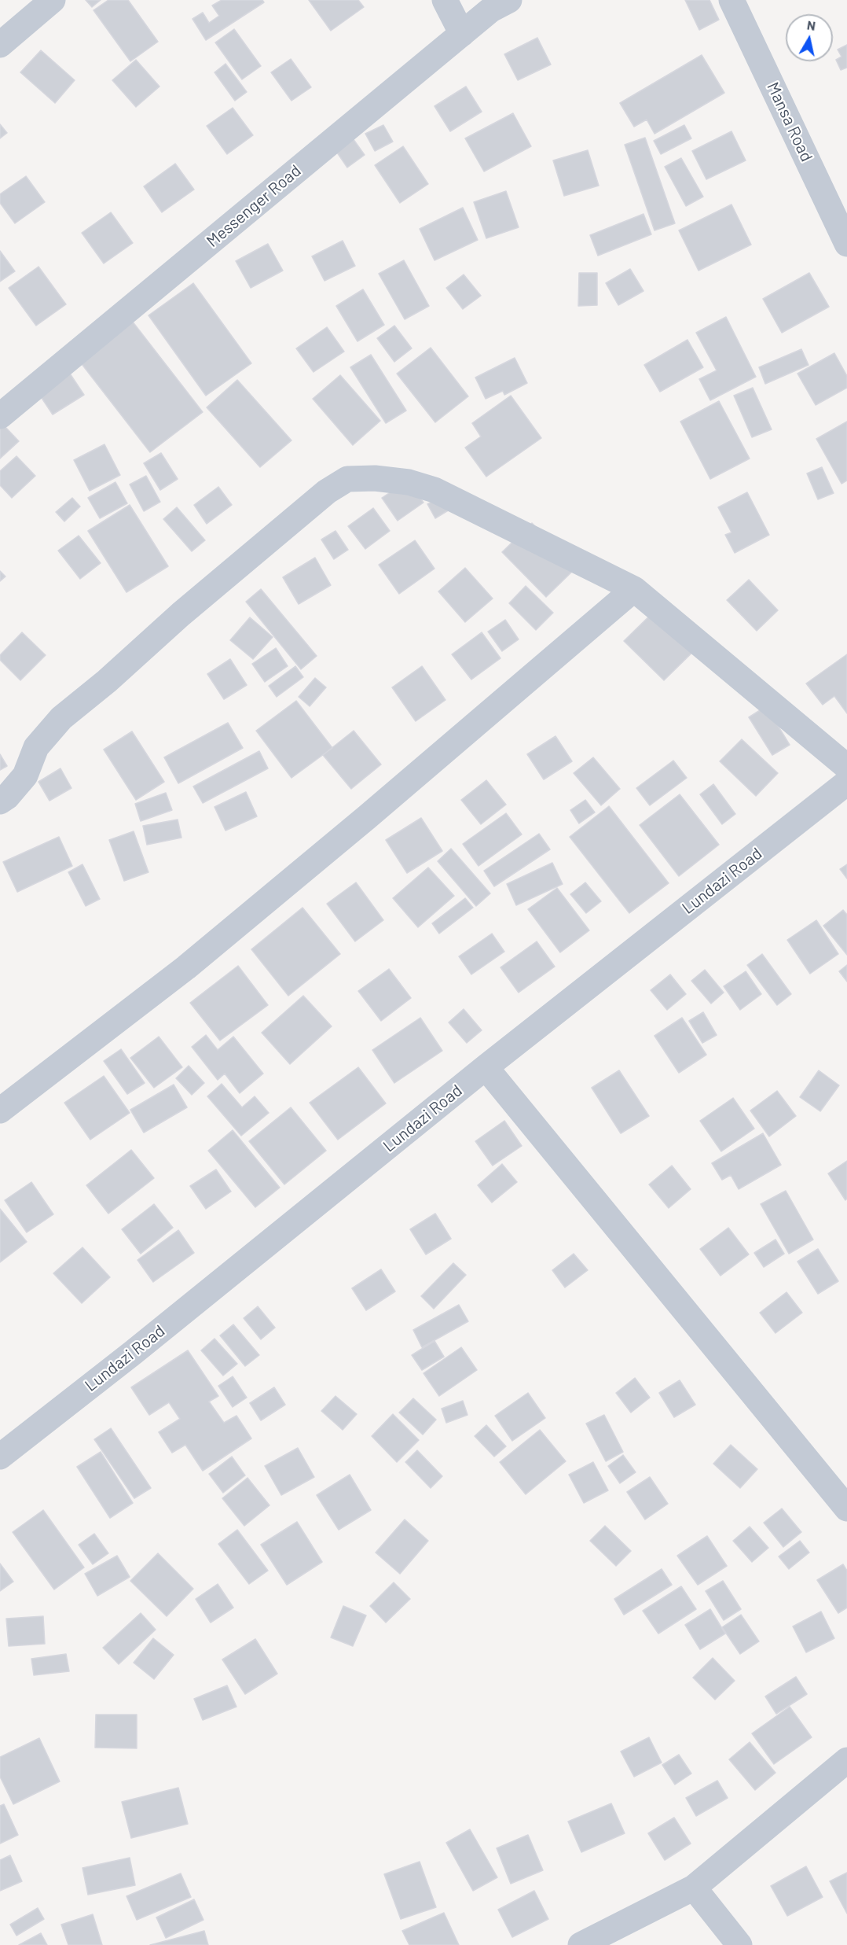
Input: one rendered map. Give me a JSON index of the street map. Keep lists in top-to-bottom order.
{
  "streets": {
    "street": ["Mansa Road", "Messenger Road", "Lundazi Road"]
  },
  "north": "top"
}
